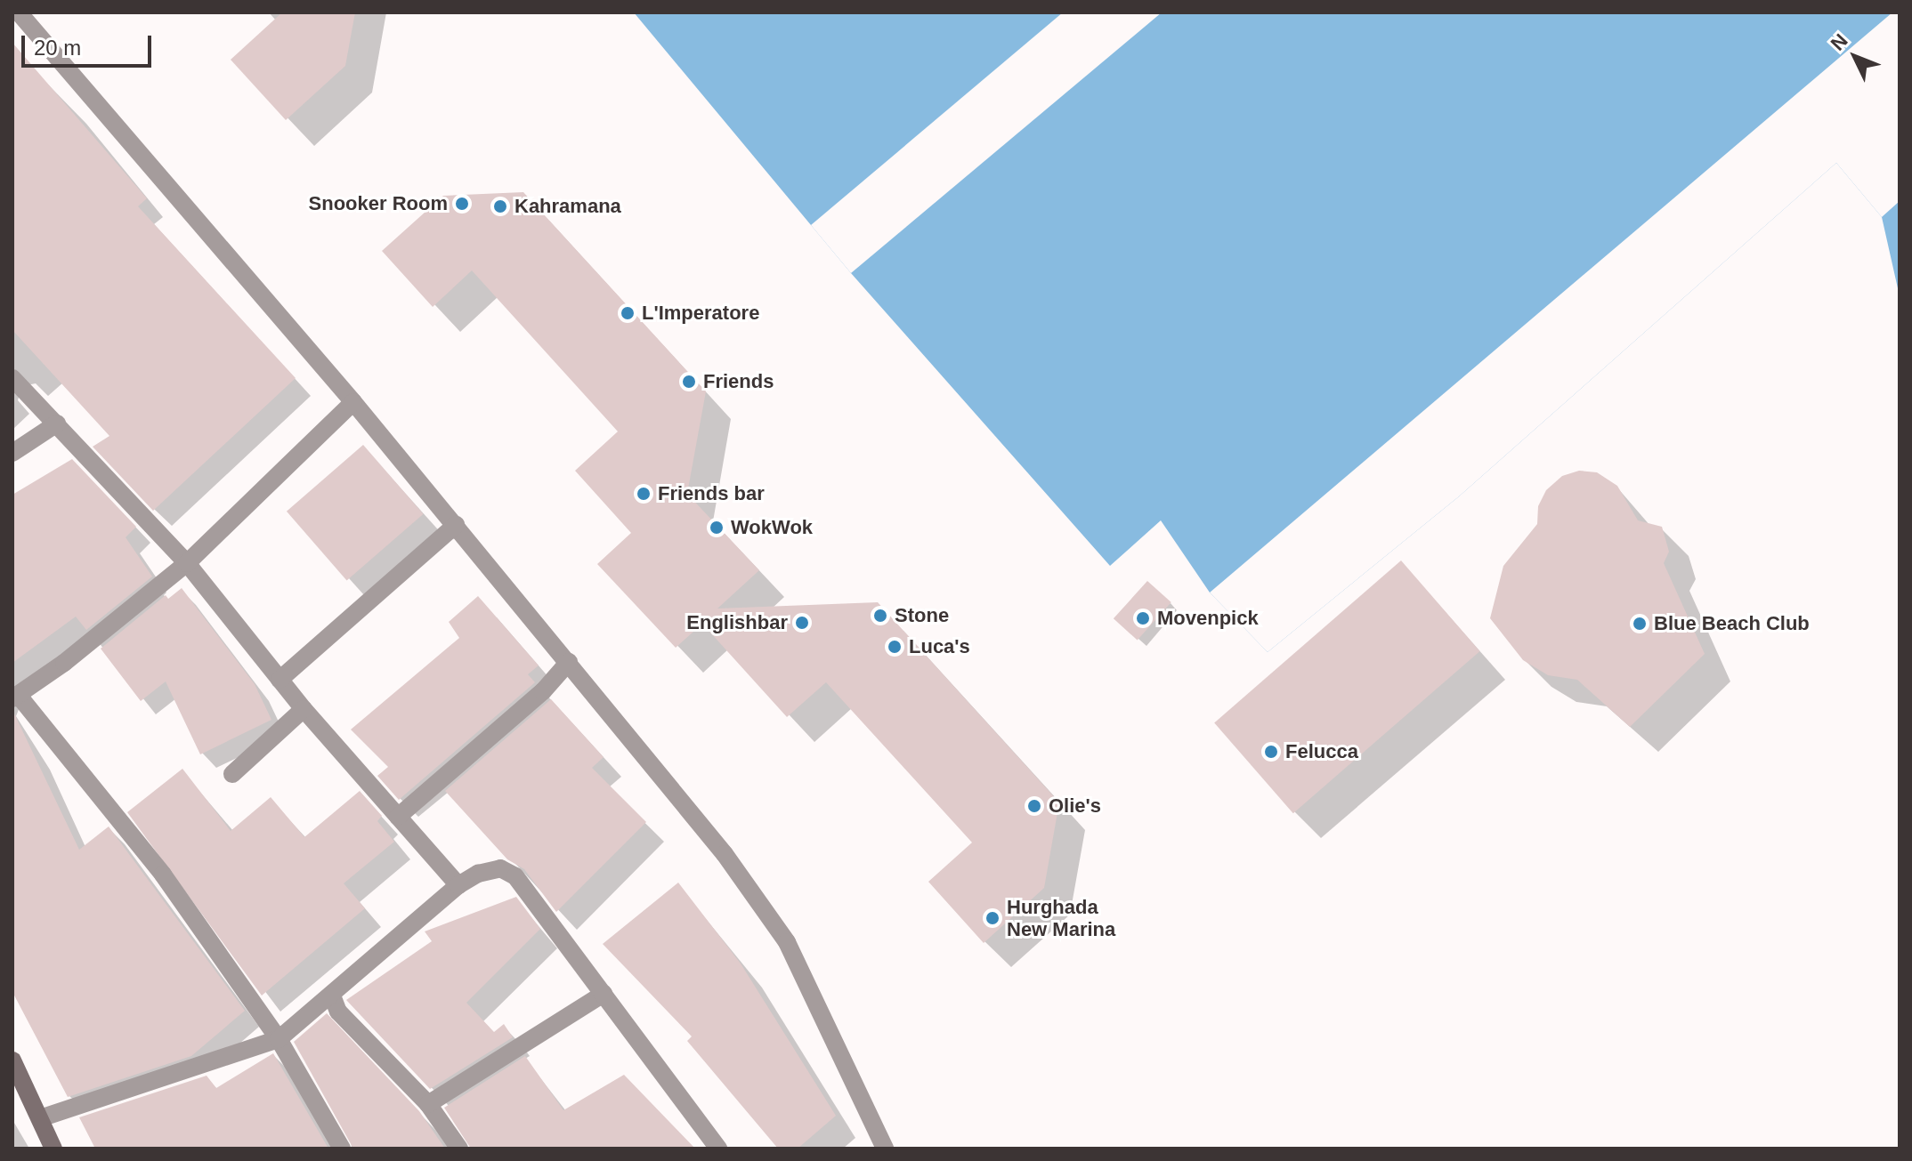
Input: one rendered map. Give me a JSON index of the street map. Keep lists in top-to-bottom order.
{
  "places": [
    "Snooker Room",
    "Kahramana",
    "L'Imperatore",
    "Friends",
    "Friends bar",
    "WokWok",
    "Stone",
    "Movenpick",
    "Englishbar",
    "Blue Beach Club",
    "Luca's",
    "Felucca",
    "Olie's",
    "Hurghada New Marina"
  ],
  "scale_bar": "20 m",
  "north": "top left"
}
